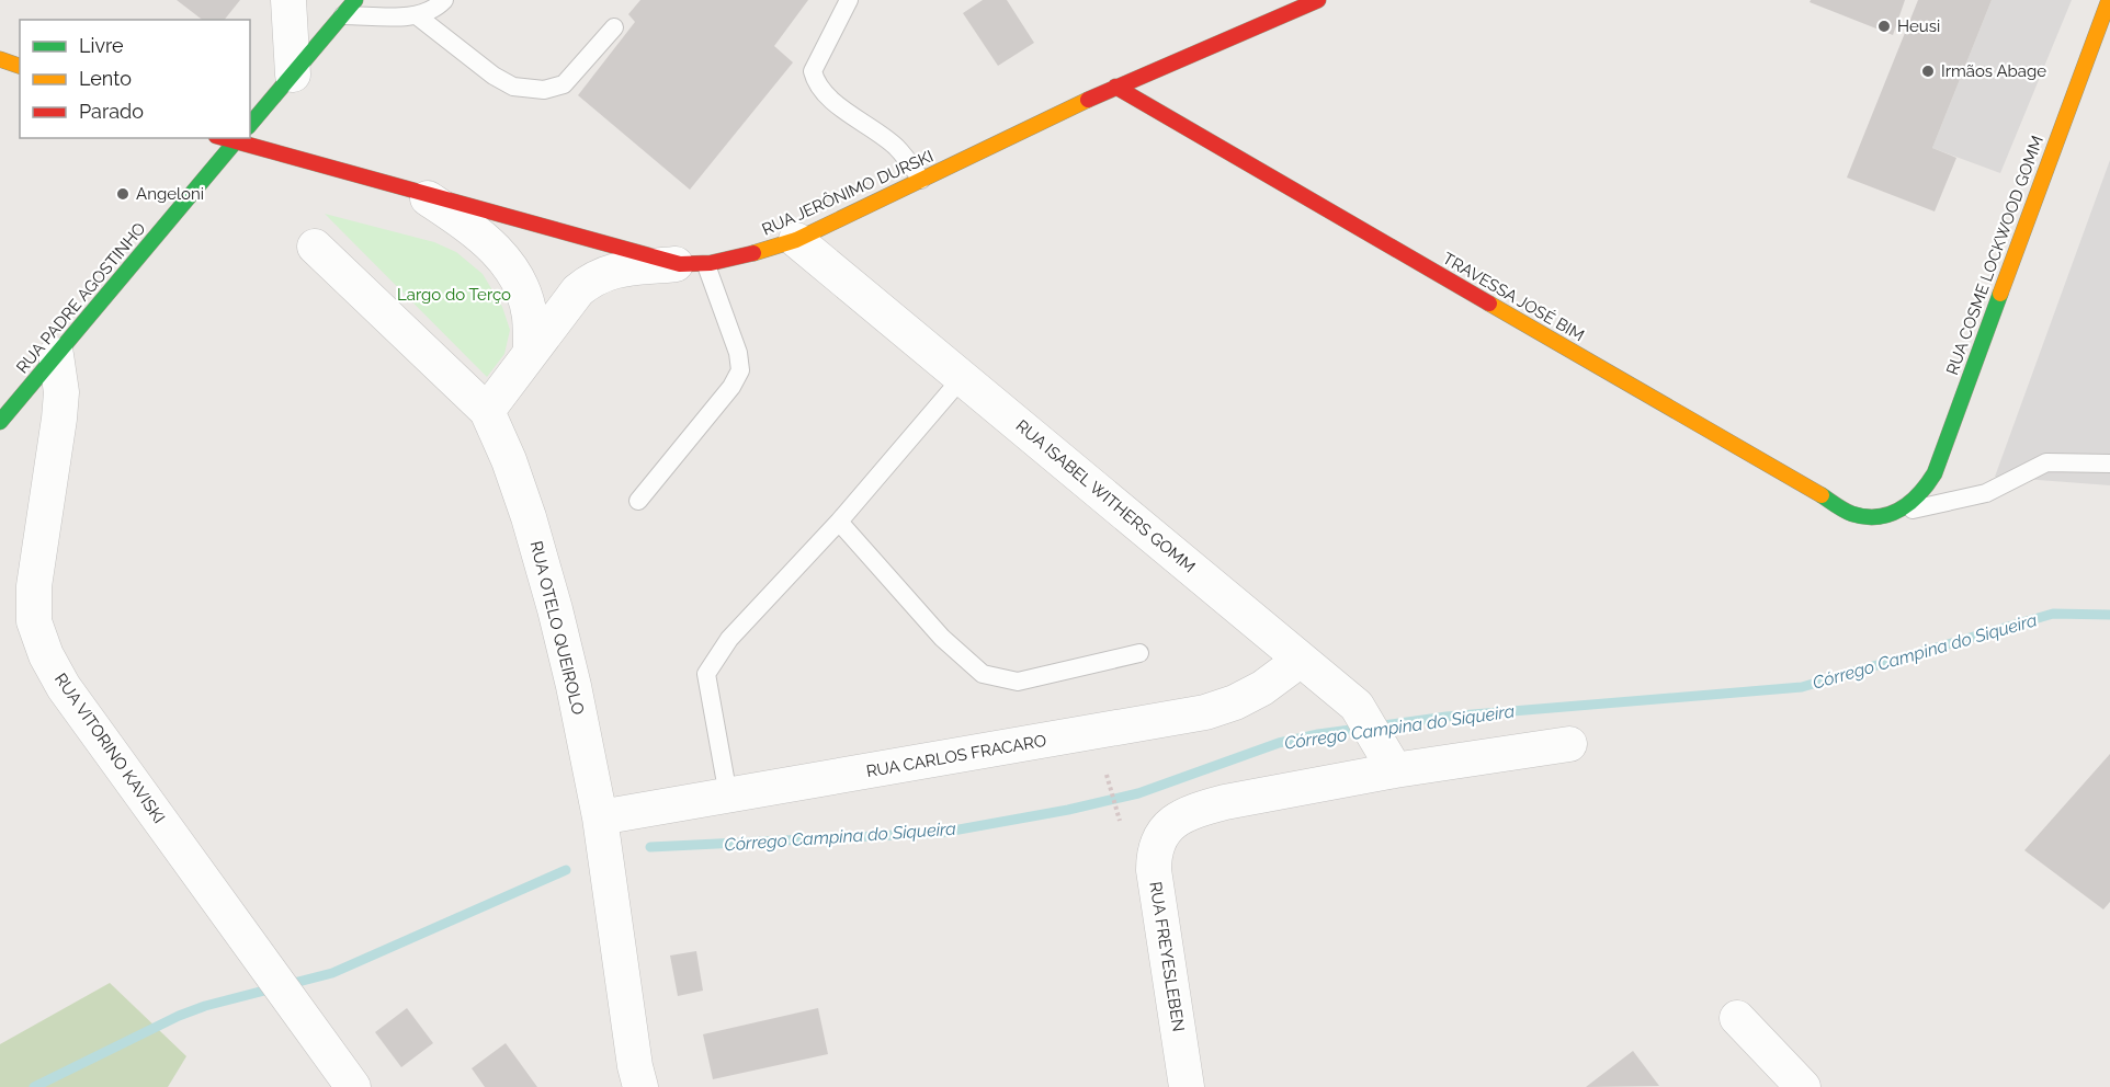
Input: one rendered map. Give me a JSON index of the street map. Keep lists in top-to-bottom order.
{
  "streets": {
    "street": [
      "RUA JERÔNIMO DURSKI",
      "RUA COSME LOCKWOOD GOMM",
      "TRAVESSA JOSÉ BIM",
      "RUA PADRE AGOSTINHO",
      "RUA ISABEL WITHERS GOMM",
      "RUA OTELO QUEIROLO",
      "RUA VITORINO KAVISKI",
      "RUA CARLOS FRACARO",
      "RUA FREYESLEBEN"
    ]
  },
  "crossings": [
    ["RUA JERÔNIMO DURSKI", "TRAVESSA JOSÉ BIM"],
    ["RUA JERÔNIMO DURSKI", "RUA PADRE AGOSTINHO"],
    ["RUA JERÔNIMO DURSKI", "RUA ISABEL WITHERS GOMM"],
    ["RUA COSME LOCKWOOD GOMM", "TRAVESSA JOSÉ BIM"],
    ["RUA PADRE AGOSTINHO", "RUA VITORINO KAVISKI"],
    ["RUA ISABEL WITHERS GOMM", "RUA CARLOS FRACARO"],
    ["RUA ISABEL WITHERS GOMM", "RUA FREYESLEBEN"],
    ["RUA OTELO QUEIROLO", "RUA CARLOS FRACARO"]
  ],
  "water": ["Córrego Campina do Siqueira"],
  "parks": ["Largo do Terço"],
  "places": ["Heusi", "Irmãos Abage", "Angeloni"],
  "legend": ["Livre", "Lento", "Parado"]
}
